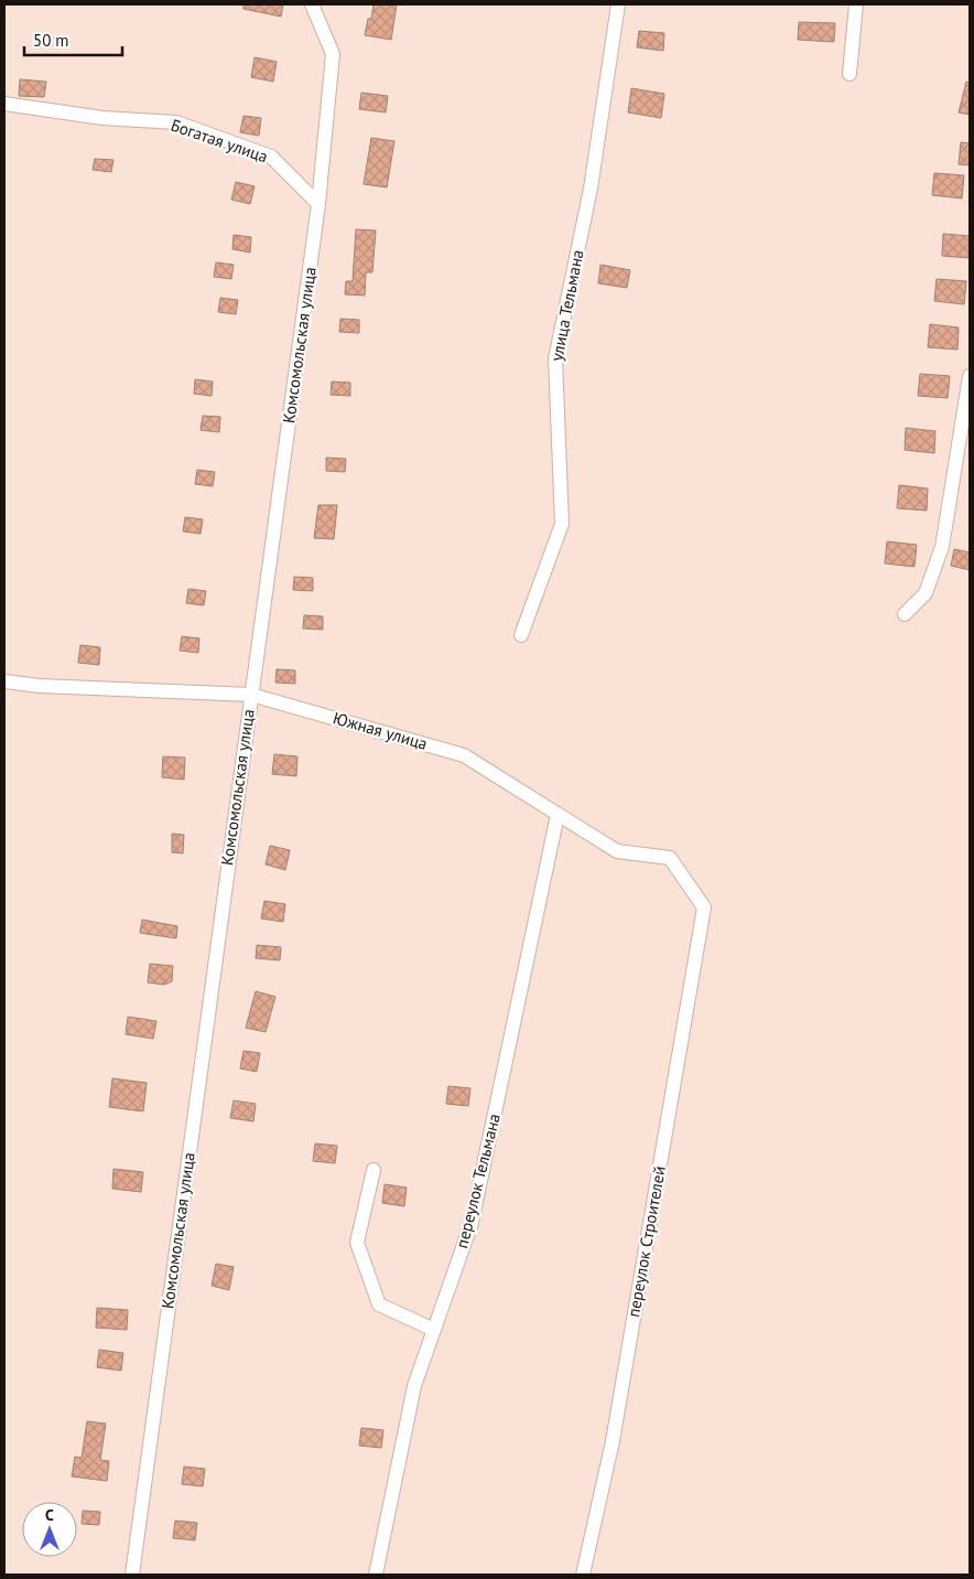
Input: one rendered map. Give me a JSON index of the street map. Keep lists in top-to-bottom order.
{
  "streets": {
    "street": [
      "Богатая улица",
      "улица Тельмана",
      "Комсомольская улица",
      "Южная улица",
      "переулок Тельмана",
      "переулок Строителей"
    ]
  },
  "crossings": [
    ["Богатая улица", "Комсомольская улица"],
    ["Комсомольская улица", "Южная улица"],
    ["Южная улица", "переулок Тельмана"],
    ["Южная улица", "переулок Строителей"]
  ],
  "scale_bar": "50 m",
  "north": "top"
}
